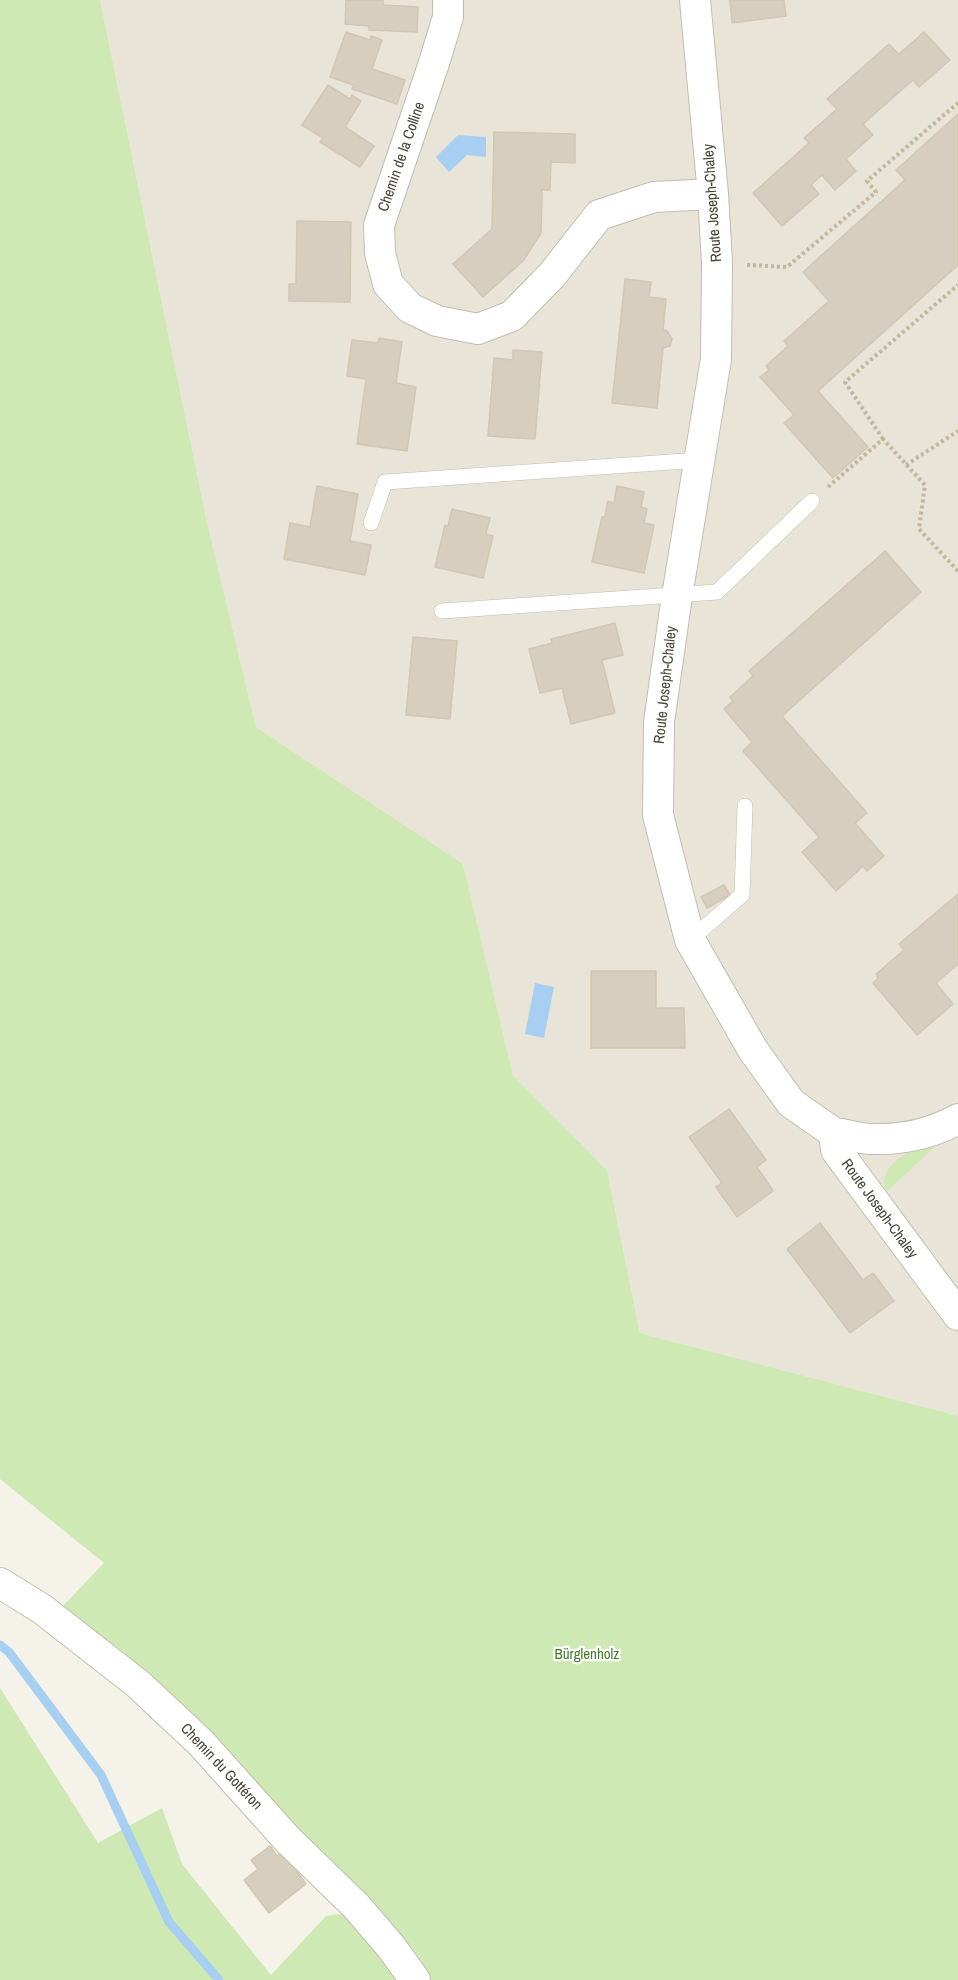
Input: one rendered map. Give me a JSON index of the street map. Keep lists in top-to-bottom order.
{
  "streets": {
    "street": ["Chemin de la Colline", "Route Joseph-Chaley", "Chemin du Gottéron"]
  },
  "crossings": [
    ["Chemin de la Colline", "Route Joseph-Chaley"]
  ],
  "parks": ["Bürglenholz"]
}
